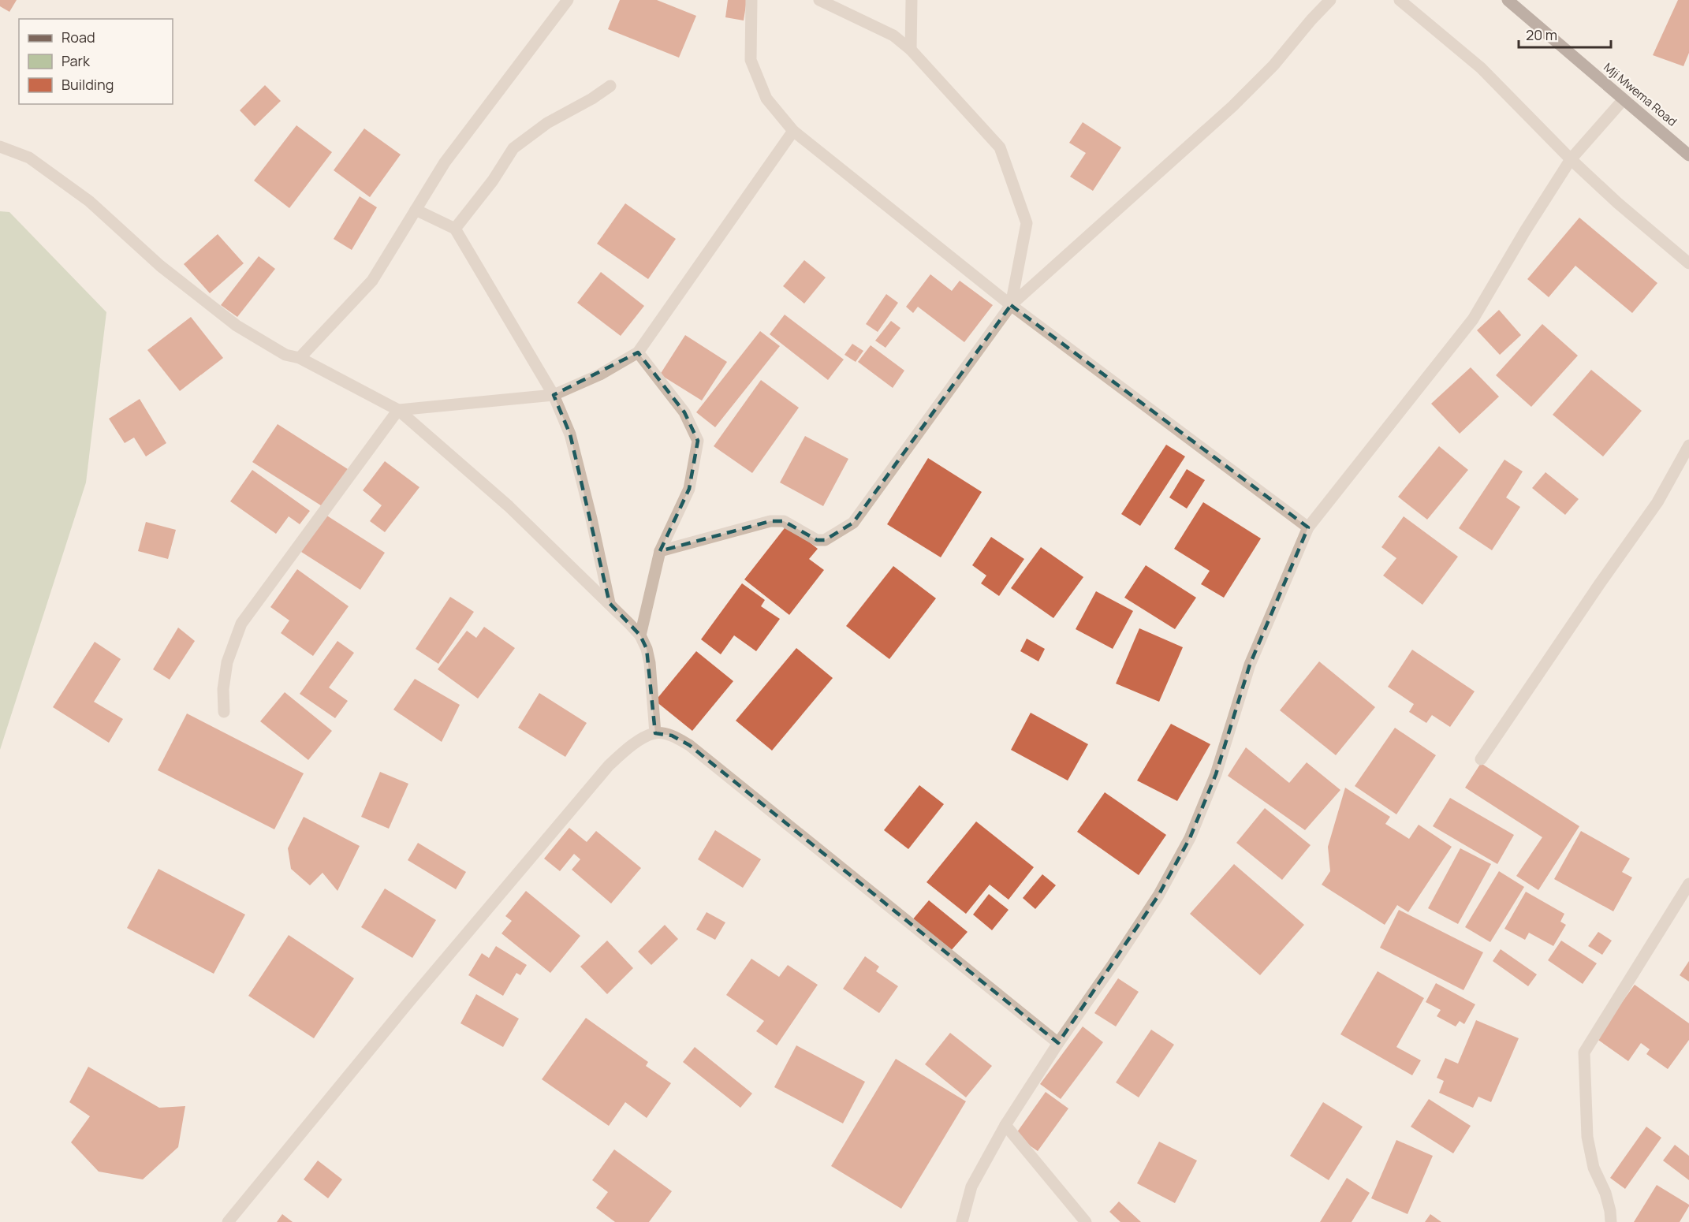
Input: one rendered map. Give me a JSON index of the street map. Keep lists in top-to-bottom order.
{
  "streets": {
    "main road": ["Mji Mwema Road"]
  },
  "legend": ["Road", "Park", "Building"],
  "scale_bar": "20 m"
}
